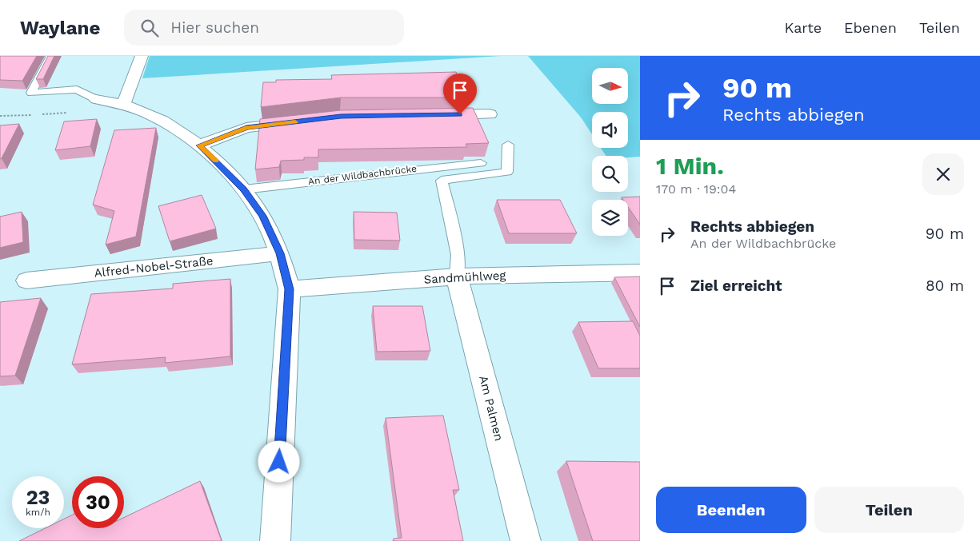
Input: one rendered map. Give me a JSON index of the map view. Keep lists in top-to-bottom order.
{
  "streets": {
    "street": ["Alfred-Nobel-Straße", "Sandmühlweg", "Am Palmen"],
    "lane": ["An der Wildbachbrücke"]
  },
  "crossings": [
    ["Sandmühlweg", "Am Palmen"]
  ],
  "north": "right",
  "page": {
    "header": "Waylane",
    "search": "Hier suchen",
    "nav": ["Karte", "Ebenen", "Teilen"],
    "turn": ["90 m", "Rechts abbiegen"],
    "heading": ["1 Min.", "170 m · 19:04"],
    "list": [
      {
        "name": "Rechts abbiegen",
        "note": "An der Wildbachbrücke",
        "value": "90 m"
      },
      {
        "name": "Ziel erreicht",
        "value": "80 m"
      }
    ],
    "speed": "23 km/h",
    "limit": "30",
    "buttons": ["Beenden", "Teilen"]
  }
}
